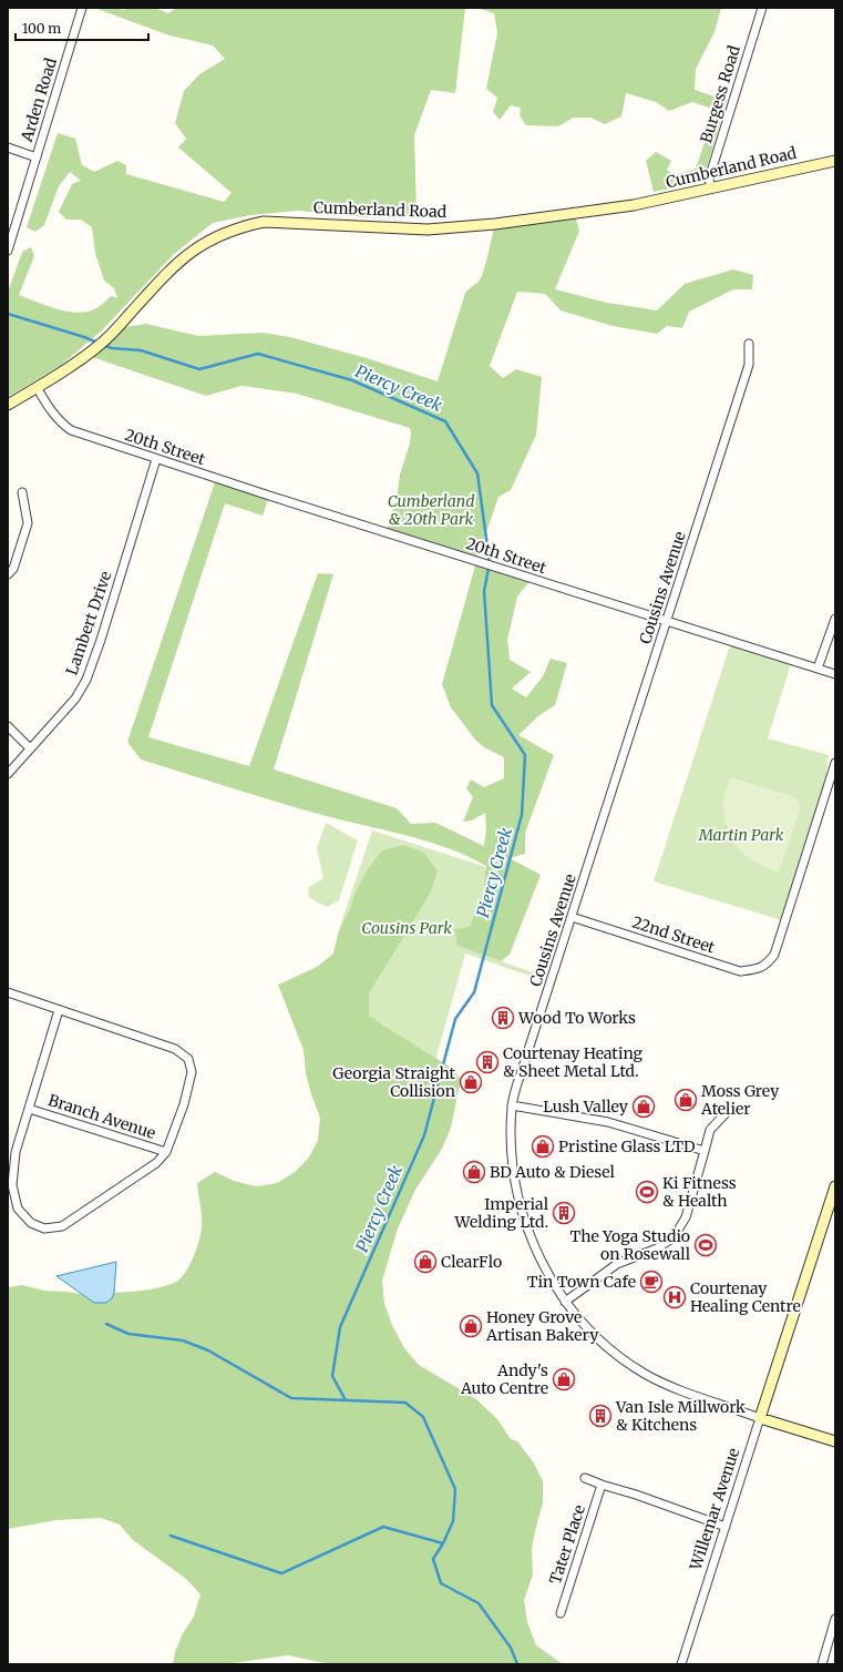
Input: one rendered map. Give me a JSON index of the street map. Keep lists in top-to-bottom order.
{
  "streets": {
    "street": [
      "Burgess Road",
      "Arden Road",
      "Cumberland Road",
      "20th Street",
      "Cousins Avenue",
      "Lambert Drive",
      "22nd Street",
      "Branch Avenue",
      "Willemar Avenue",
      "Tater Place"
    ]
  },
  "crossings": [
    ["Burgess Road", "Cumberland Road"],
    ["Cumberland Road", "20th Street"],
    ["20th Street", "Cousins Avenue"],
    ["20th Street", "Lambert Drive"],
    ["Cousins Avenue", "22nd Street"],
    ["Cousins Avenue", "Willemar Avenue"]
  ],
  "water": ["Piercy Creek"],
  "parks": ["Cumberland & 20th Park", "Martin Park", "Cousins Park"],
  "places": {
    "building": [
      "Wood To Works",
      "Courtenay Heating & Sheet Metal Ltd.",
      "Imperial Welding Ltd.",
      "Van Isle Millwork & Kitchens"
    ],
    "shop": [
      "Georgia Straight Collision",
      "Moss Grey Atelier",
      "Lush Valley",
      "Pristine Glass LTD",
      "BD Auto & Diesel",
      "ClearFlo",
      "Honey Grove Artisan Bakery",
      "Andy's Auto Centre"
    ],
    "sports": ["Ki Fitness & Health", "The Yoga Studio on Rosewall"],
    "cafe": ["Tin Town Cafe"],
    "hospital": ["Courtenay Healing Centre"]
  },
  "scale_bar": "100 m"
}
